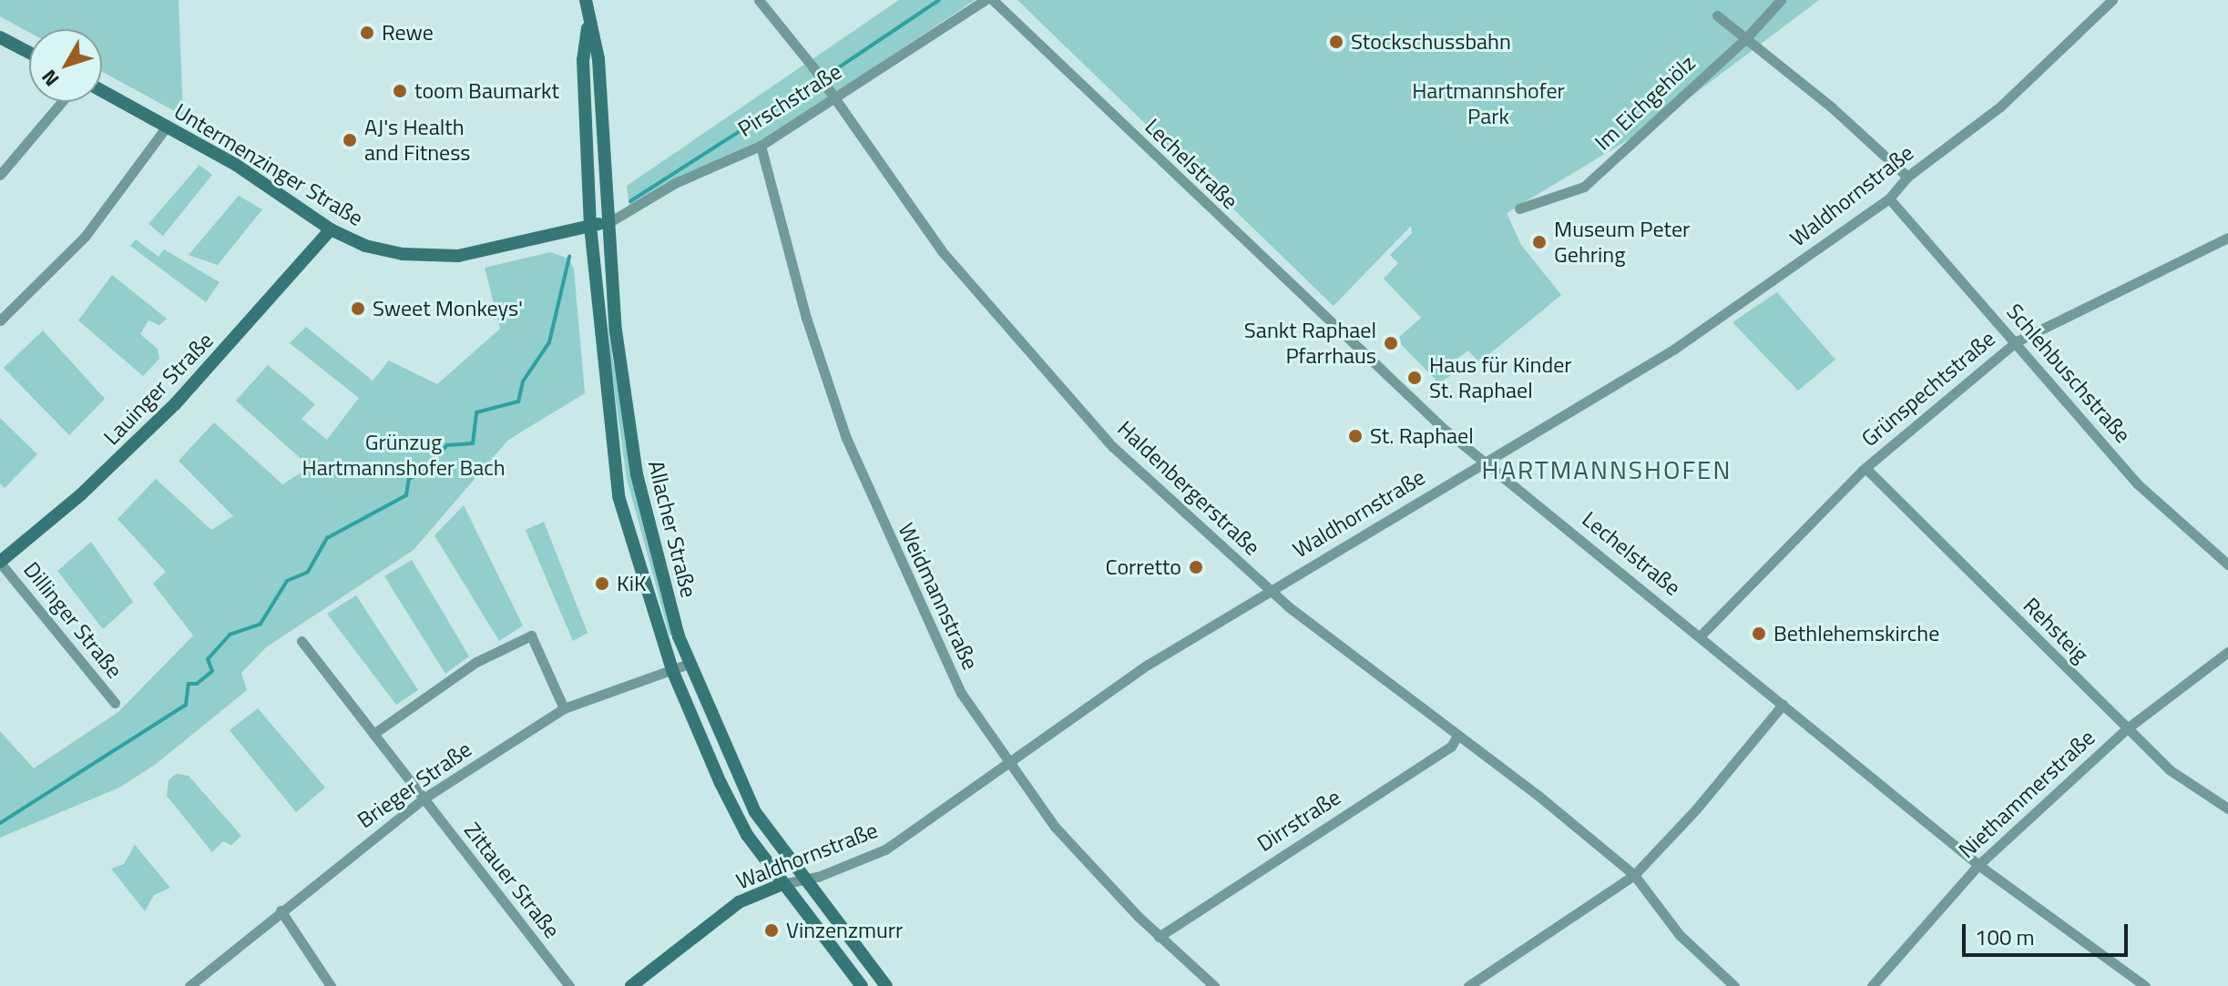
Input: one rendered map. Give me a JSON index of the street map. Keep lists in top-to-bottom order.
{
  "streets": {
    "main road": [
      "Untermenzinger Straße",
      "Waldhornstraße",
      "Lauinger Straße",
      "Allacher Straße"
    ],
    "street": [
      "Pirschstraße",
      "Im Eichgehölz",
      "Lechelstraße",
      "Schlehbuschstraße",
      "Grünspechtstraße",
      "Haldenbergerstraße",
      "Weidmannstraße",
      "Dillinger Straße",
      "Rehsteig",
      "Brieger Straße",
      "Niethammerstraße",
      "Dirrstraße",
      "Zittauer Straße"
    ]
  },
  "crossings": [
    ["Pirschstraße", "Untermenzinger Straße"],
    ["Pirschstraße", "Haldenbergerstraße"],
    ["Pirschstraße", "Allacher Straße"],
    ["Pirschstraße", "Weidmannstraße"],
    ["Lechelstraße", "Waldhornstraße"],
    ["Lechelstraße", "Grünspechtstraße"],
    ["Lechelstraße", "Niethammerstraße"],
    ["Untermenzinger Straße", "Lauinger Straße"],
    ["Untermenzinger Straße", "Allacher Straße"],
    ["Waldhornstraße", "Schlehbuschstraße"],
    ["Waldhornstraße", "Haldenbergerstraße"],
    ["Waldhornstraße", "Allacher Straße"],
    ["Waldhornstraße", "Weidmannstraße"],
    ["Schlehbuschstraße", "Grünspechtstraße"],
    ["Lauinger Straße", "Dillinger Straße"],
    ["Grünspechtstraße", "Rehsteig"],
    ["Haldenbergerstraße", "Dirrstraße"],
    ["Allacher Straße", "Brieger Straße"],
    ["Weidmannstraße", "Dirrstraße"],
    ["Rehsteig", "Niethammerstraße"],
    ["Brieger Straße", "Zittauer Straße"]
  ],
  "districts": ["HARTMANNSHOFEN"],
  "parks": ["Hartmannshofer Park", "Grünzug Hartmannshofer Bach"],
  "places": [
    "Rewe",
    "Stockschussbahn",
    "toom Baumarkt",
    "AJ's Health and Fitness",
    "Museum Peter Gehring",
    "Sweet Monkeys'",
    "Sankt Raphael Pfarrhaus",
    "Haus für Kinder St. Raphael",
    "St. Raphael",
    "Corretto",
    "KiK",
    "Bethlehemskirche",
    "Vinzenzmurr"
  ],
  "scale_bar": "100 m",
  "north": "bottom left"
}
